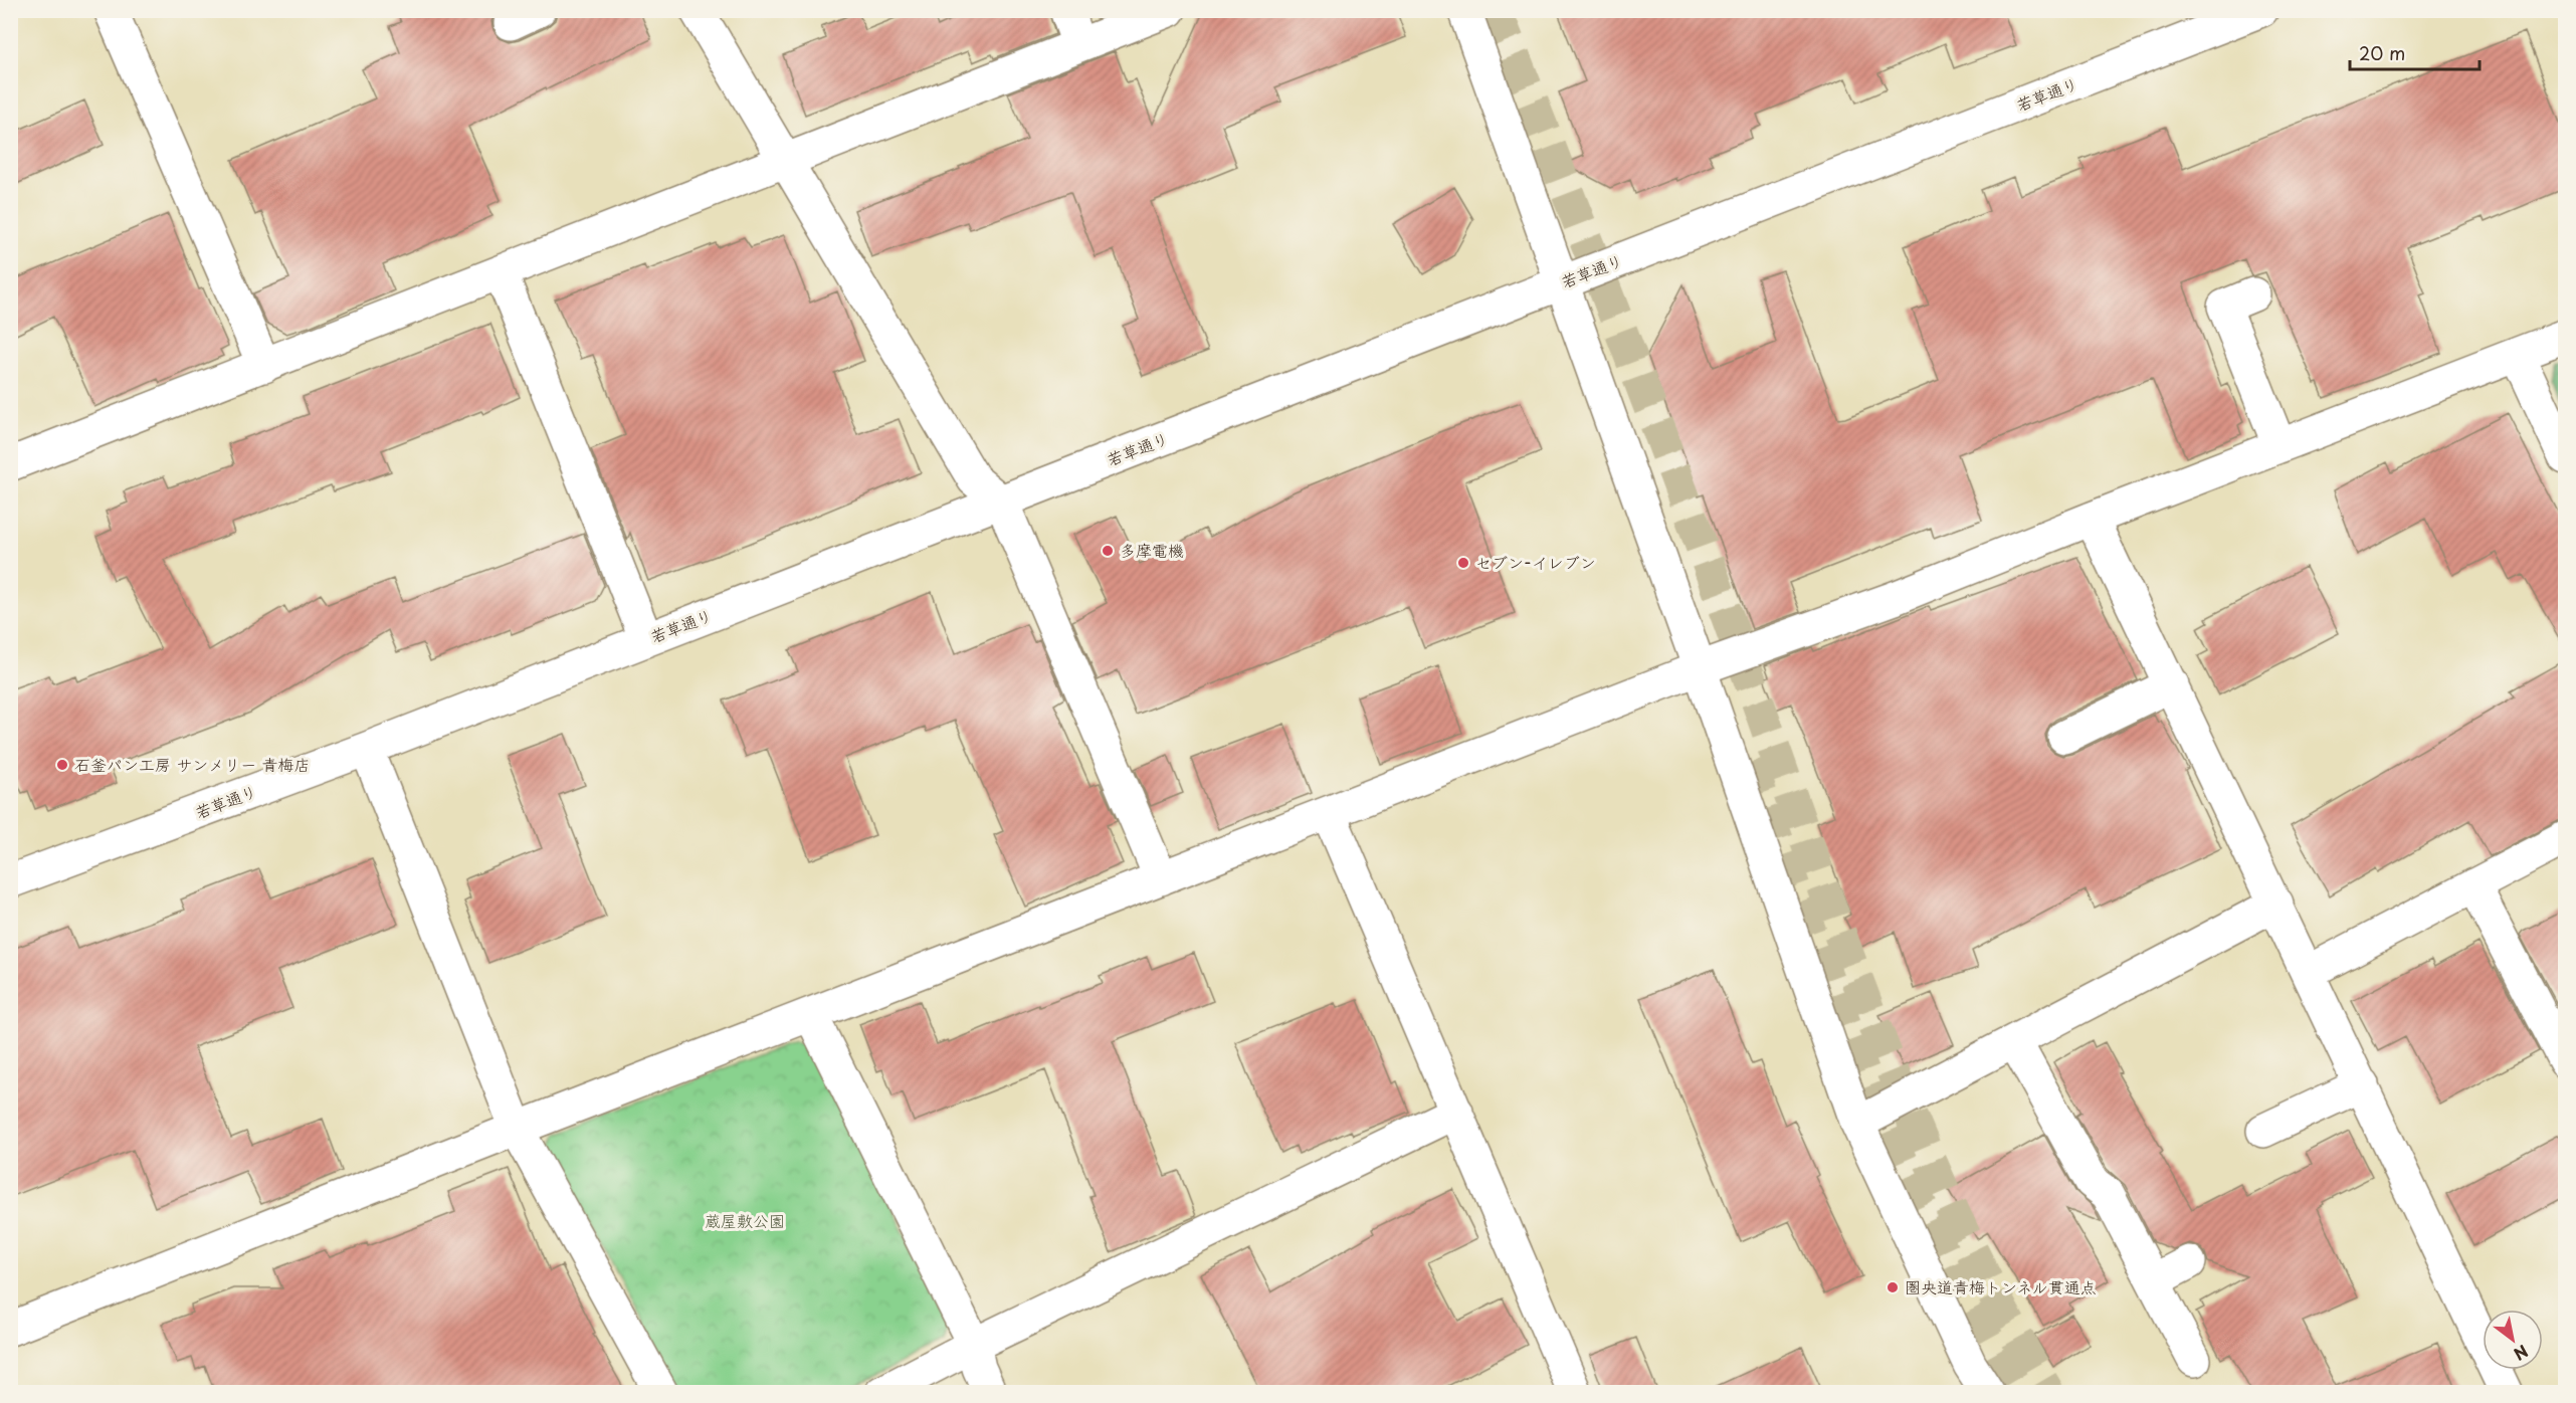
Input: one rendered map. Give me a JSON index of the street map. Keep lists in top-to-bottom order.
{
  "streets": {
    "street": ["若草通り"]
  },
  "parks": ["蔵屋敷公園"],
  "places": [
    "多摩電機",
    "セブン-イレブン",
    "石釜パン工房 サンメリー 青梅店",
    "圏央道青梅トンネル貫通点"
  ],
  "scale_bar": "20 m",
  "north": "bottom right"
}
